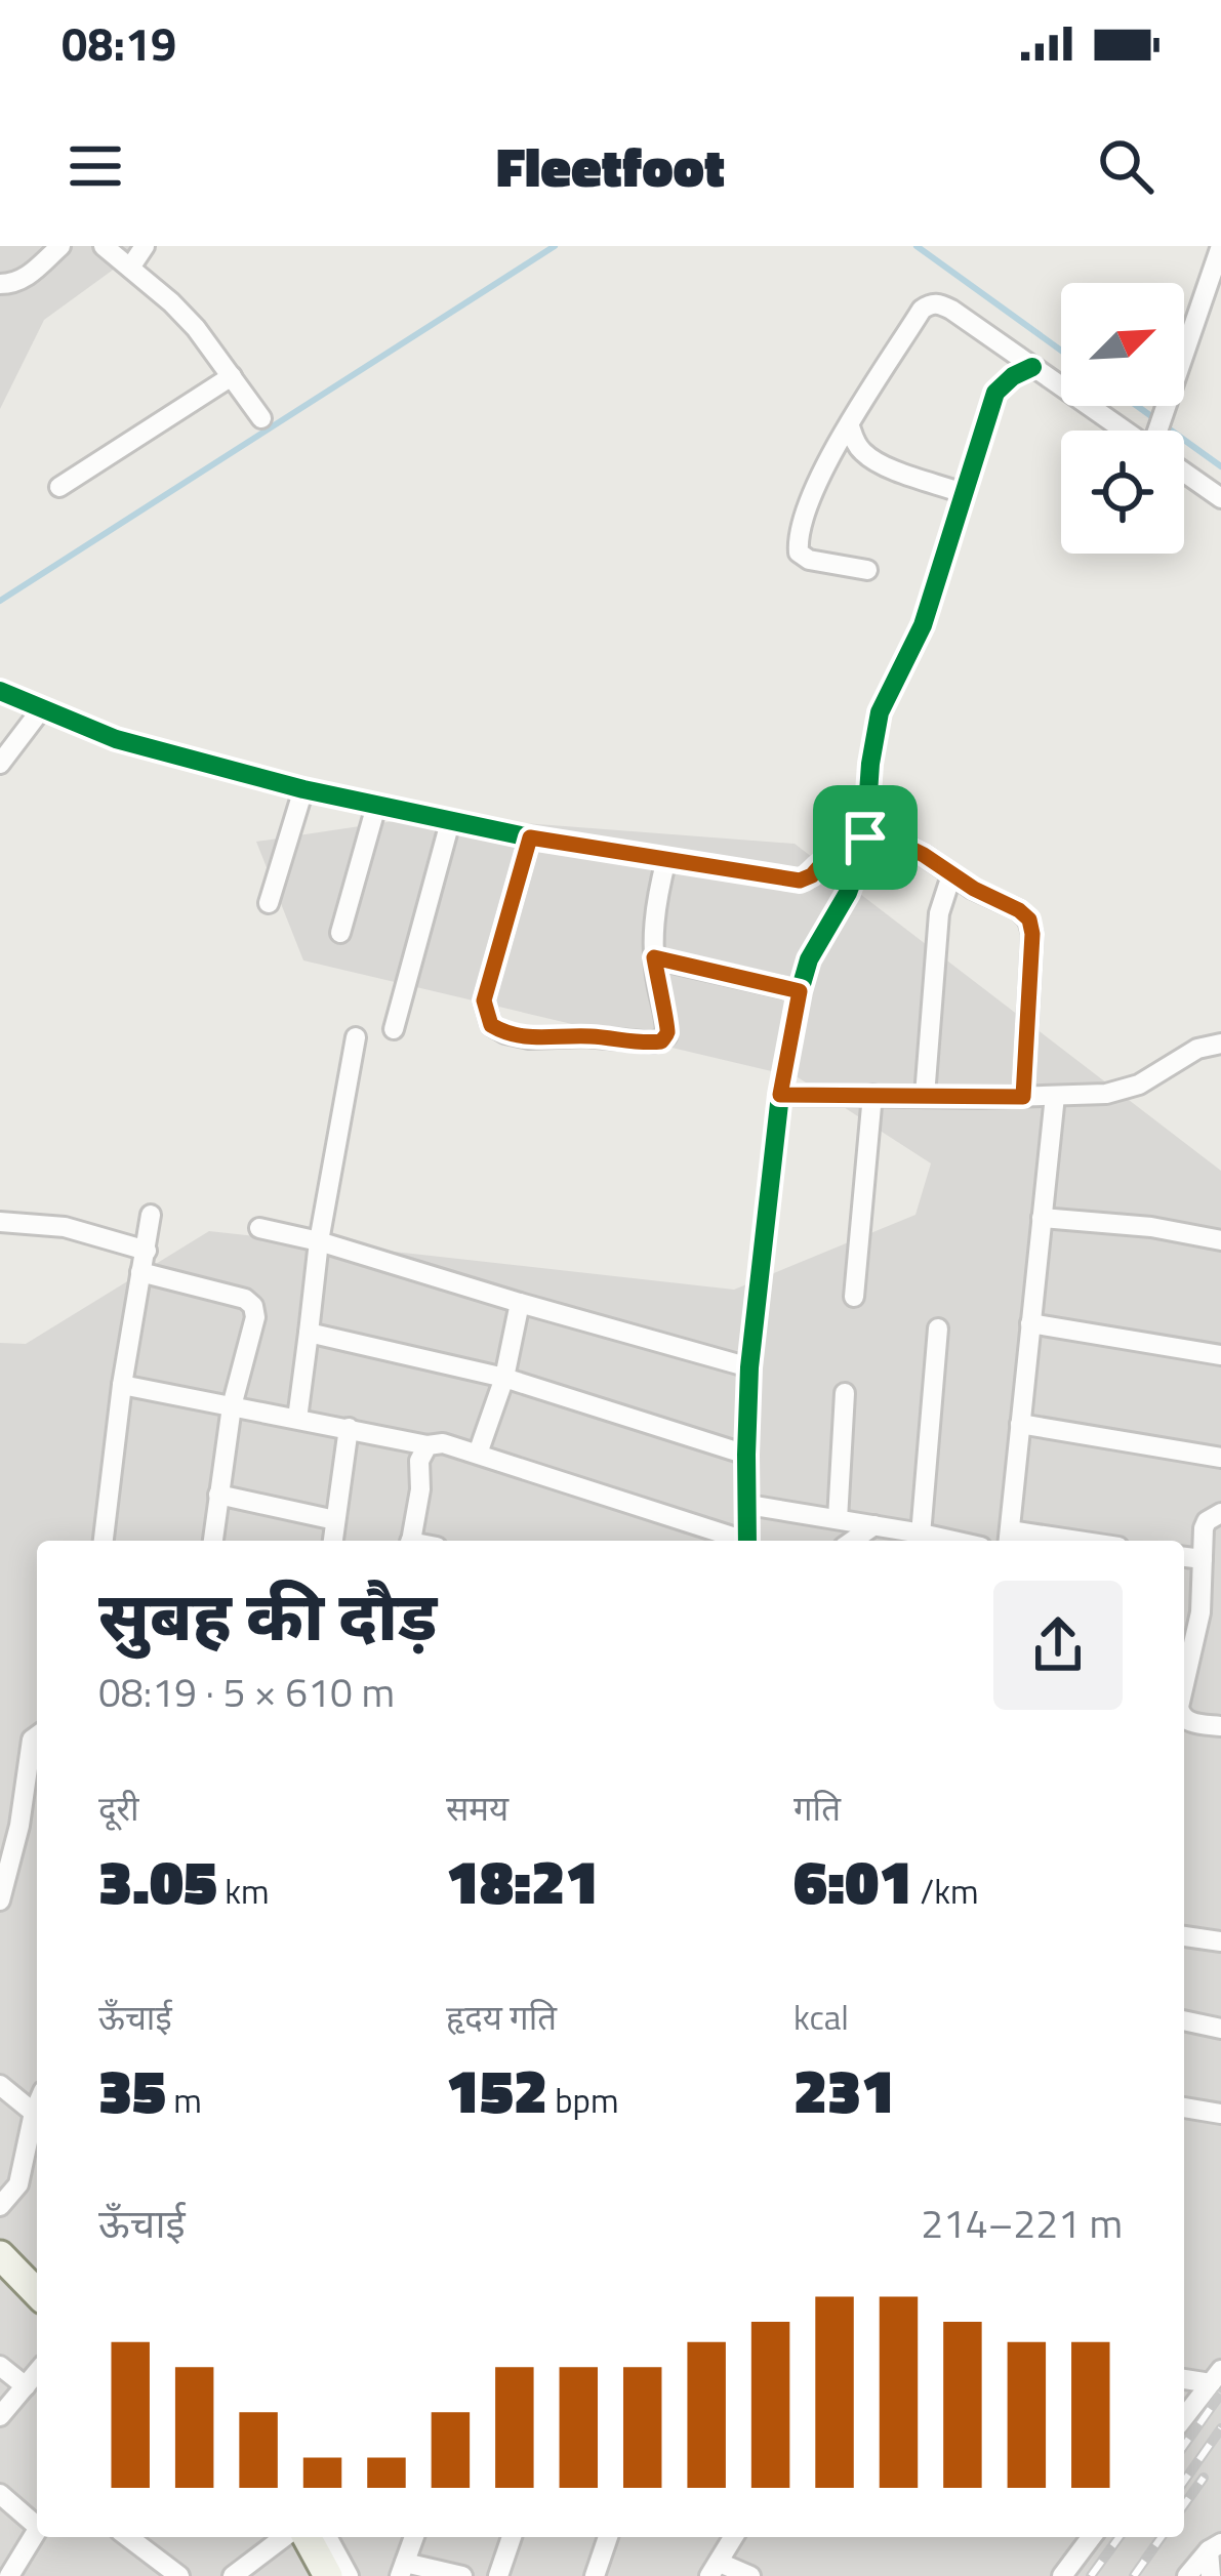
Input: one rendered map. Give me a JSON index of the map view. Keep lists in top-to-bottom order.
{
  "north": "top right",
  "page": {
    "status": "08:19",
    "header": "Fleetfoot",
    "heading": ["सुबह की दौड़", "08:19 · 5 × 610 m"],
    "stats": [
      ["दूरी", "3.05 km"],
      ["समय", "18:21"],
      ["गति", "6:01 /km"],
      ["ऊँचाई", "35 m"],
      ["हृदय गति", "152 bpm"],
      ["kcal", "231"]
    ],
    "chart": ["ऊँचाई", "214–221 m"]
  }
}
